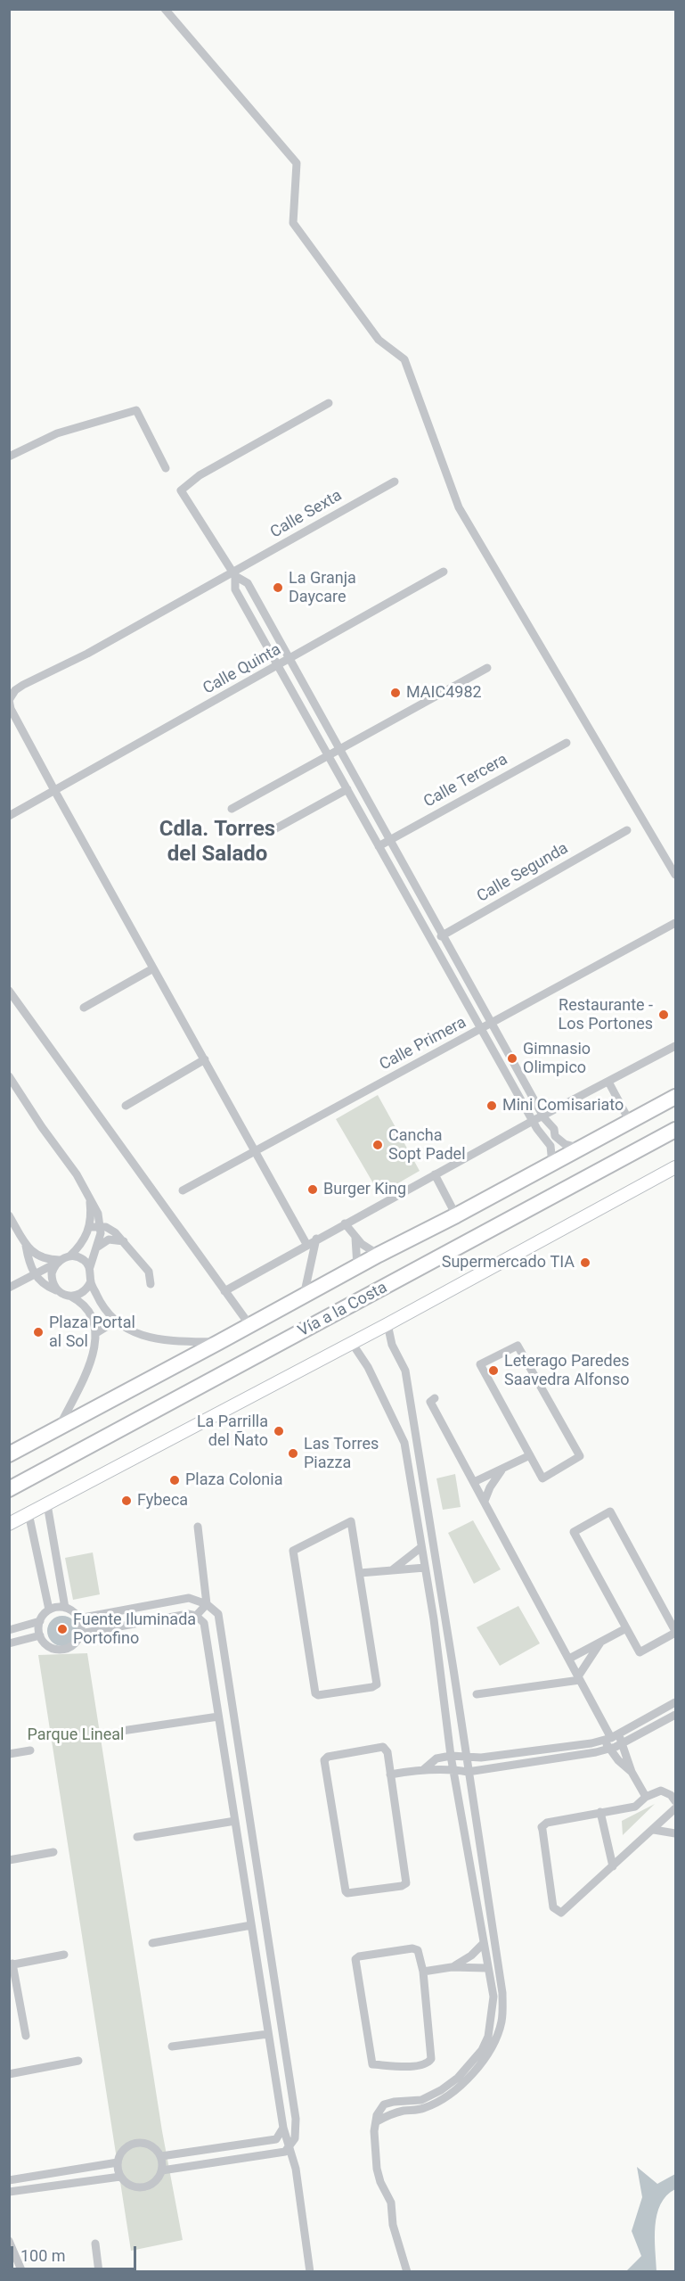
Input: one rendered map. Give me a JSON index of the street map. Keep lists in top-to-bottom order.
{
  "streets": {
    "highway": ["Vía a la Costa"],
    "street": [
      "Calle Sexta",
      "Calle Quinta",
      "Calle Tercera",
      "Calle Segunda",
      "Calle Primera"
    ]
  },
  "districts": ["Cdla. Torres del Salado"],
  "parks": ["Parque Lineal"],
  "places": [
    "La Granja Daycare",
    "MAIC4982",
    "Restaurante - Los Portones",
    "Gimnasio Olimpico",
    "Mini Comisariato",
    "Cancha Sopt Padel",
    "Burger King",
    "Supermercado TIA",
    "Plaza Portal al Sol",
    "Leterago Paredes Saavedra Alfonso",
    "La Parrilla del Ñato",
    "Las Torres Piazza",
    "Plaza Colonia",
    "Fybeca",
    "Fuente Iluminada Portofino"
  ],
  "scale_bar": "100 m"
}
